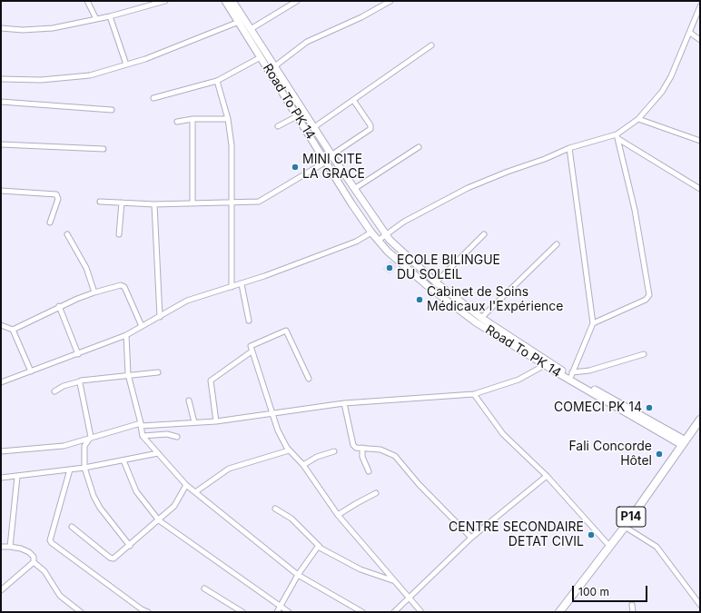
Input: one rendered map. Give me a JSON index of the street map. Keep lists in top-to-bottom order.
{
  "streets": {
    "main road": ["Road To PK 14", "P14"]
  },
  "crossings": [
    ["Road To PK 14", "P14"]
  ],
  "places": [
    "MINI CITE LA GRACE",
    "ECOLE BILINGUE DU SOLEIL",
    "Cabinet de Soins Médicaux l'Expérience",
    "COMECI PK 14",
    "Fali Concorde Hôtel",
    "CENTRE SECONDAIRE DETAT CIVIL"
  ],
  "scale_bar": "100 m"
}
